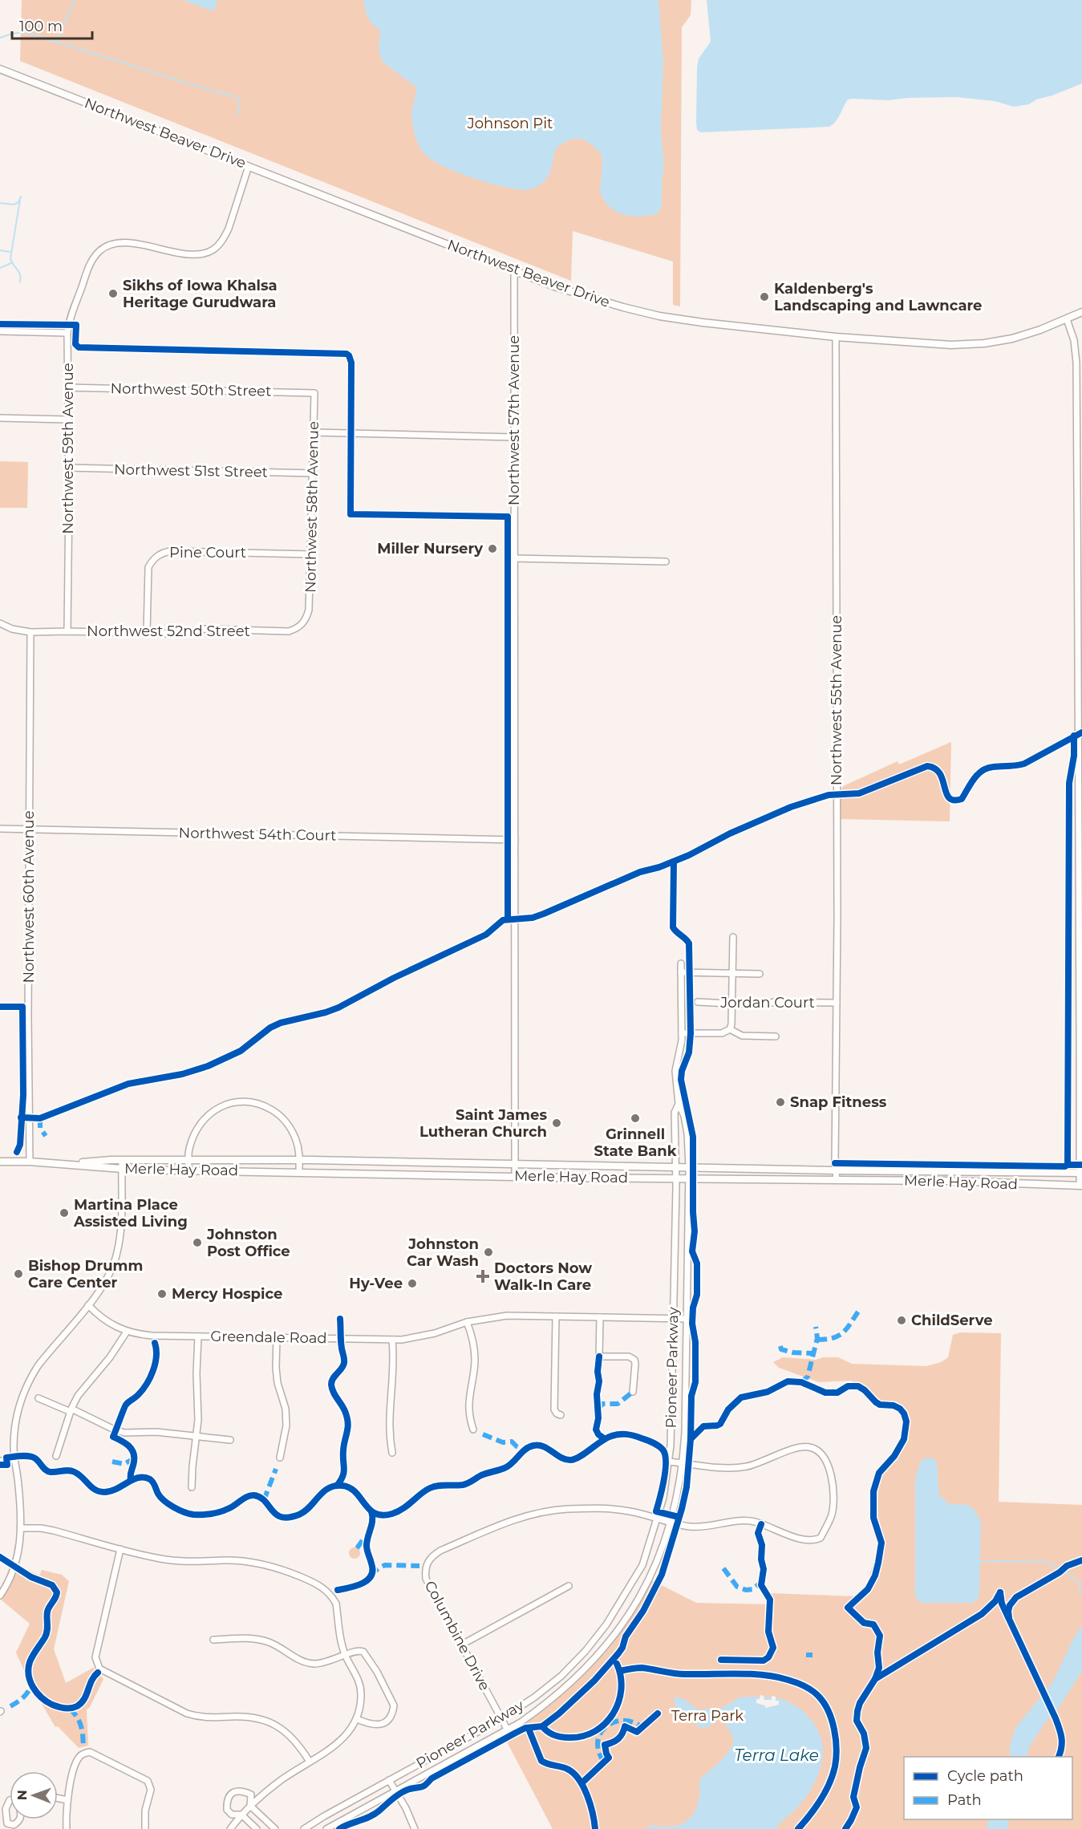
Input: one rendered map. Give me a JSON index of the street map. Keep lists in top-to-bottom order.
{
  "streets": {
    "main road": ["Northwest Beaver Drive", "Merle Hay Road"],
    "street": [
      "Northwest 50th Street",
      "Northwest 57th Avenue",
      "Northwest 59th Avenue",
      "Northwest 51st Street",
      "Northwest 58th Avenue",
      "Pine Court",
      "Northwest 52nd Street",
      "Northwest 55th Avenue",
      "Northwest 54th Court",
      "Northwest 60th Avenue",
      "Jordan Court",
      "Greendale Road",
      "Pioneer Parkway",
      "Columbine Drive"
    ]
  },
  "crossings": [
    ["Northwest Beaver Drive", "Northwest 57th Avenue"],
    ["Northwest Beaver Drive", "Northwest 59th Avenue"],
    ["Northwest Beaver Drive", "Northwest 55th Avenue"],
    ["Northwest 50th Street", "Northwest 59th Avenue"],
    ["Northwest 50th Street", "Northwest 58th Avenue"],
    ["Northwest 57th Avenue", "Northwest 54th Court"],
    ["Northwest 57th Avenue", "Merle Hay Road"],
    ["Northwest 59th Avenue", "Northwest 51st Street"],
    ["Northwest 59th Avenue", "Northwest 52nd Street"],
    ["Northwest 51st Street", "Northwest 58th Avenue"],
    ["Northwest 58th Avenue", "Pine Court"],
    ["Northwest 58th Avenue", "Northwest 52nd Street"],
    ["Pine Court", "Northwest 52nd Street"],
    ["Northwest 52nd Street", "Northwest 60th Avenue"],
    ["Northwest 55th Avenue", "Jordan Court"],
    ["Northwest 55th Avenue", "Merle Hay Road"],
    ["Northwest 54th Court", "Northwest 60th Avenue"],
    ["Northwest 60th Avenue", "Merle Hay Road"],
    ["Merle Hay Road", "Pioneer Parkway"],
    ["Greendale Road", "Pioneer Parkway"],
    ["Pioneer Parkway", "Columbine Drive"]
  ],
  "water": ["Terra Lake"],
  "parks": ["Johnson Pit", "Terra Park"],
  "places": {
    "other": [
      "Sikhs of Iowa Khalsa Heritage Gurudwara",
      "Kaldenberg's Landscaping and Lawncare",
      "Miller Nursery",
      "Snap Fitness",
      "Grinnell State Bank",
      "Saint James Lutheran Church",
      "Martina Place Assisted Living",
      "Johnston Post Office",
      "Johnston Car Wash",
      "Bishop Drumm Care Center",
      "Hy-Vee",
      "Mercy Hospice",
      "ChildServe"
    ],
    "health": ["Doctors Now Walk-In Care"]
  },
  "legend": ["Cycle path", "Path"],
  "scale_bar": "100 m",
  "north": "left"
}
